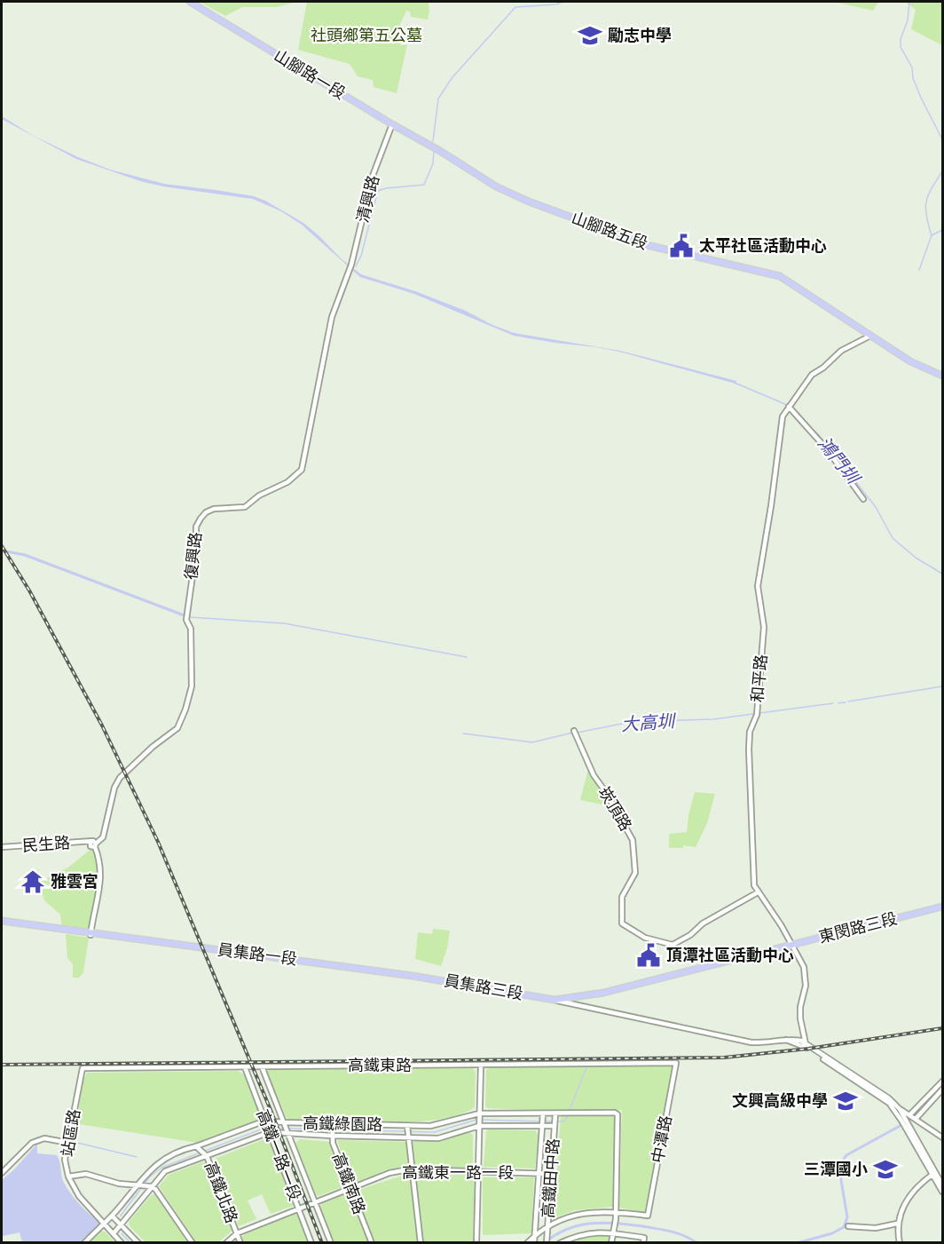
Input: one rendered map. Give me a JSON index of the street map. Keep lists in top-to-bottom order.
{
  "streets": {
    "main road": [
      "山腳路一段",
      "山腳路五段",
      "東閔路三段",
      "員集路一段",
      "員集路三段"
    ],
    "street": [
      "清興路",
      "復興路",
      "和平路",
      "崁頂路",
      "民生路",
      "高鐵東路",
      "高鐵綠園路",
      "站區路",
      "中潭路",
      "高鐵一路一段",
      "高鐵東一路一段",
      "高鐵田中路",
      "高鐵南路",
      "高鐵北路"
    ]
  },
  "crossings": [
    ["山腳路一段", "清興路"],
    ["山腳路一段", "山腳路五段"],
    ["清興路", "復興路"],
    ["山腳路五段", "和平路"],
    ["復興路", "民生路"],
    ["和平路", "崁頂路"],
    ["和平路", "東閔路三段"],
    ["東閔路三段", "員集路三段"],
    ["員集路一段", "員集路三段"],
    ["高鐵東路", "站區路"],
    ["高鐵東路", "中潭路"],
    ["高鐵東路", "高鐵一路一段"],
    ["高鐵綠園路", "站區路"],
    ["高鐵綠園路", "中潭路"],
    ["高鐵綠園路", "高鐵一路一段"],
    ["高鐵綠園路", "高鐵田中路"],
    ["高鐵綠園路", "高鐵南路"],
    ["高鐵綠園路", "高鐵北路"],
    ["高鐵一路一段", "高鐵東一路一段"],
    ["高鐵東一路一段", "高鐵田中路"],
    ["高鐵東一路一段", "高鐵南路"],
    ["高鐵東一路一段", "高鐵北路"]
  ],
  "water": ["鴻門圳", "大高圳"],
  "parks": ["社頭鄉第五公墓"],
  "places": {
    "school or university": ["勵志中學", "文興高級中學", "三潭國小"],
    "public building": ["太平社區活動中心", "頂潭社區活動中心"],
    "temple": ["雅雲宮"]
  }
}
